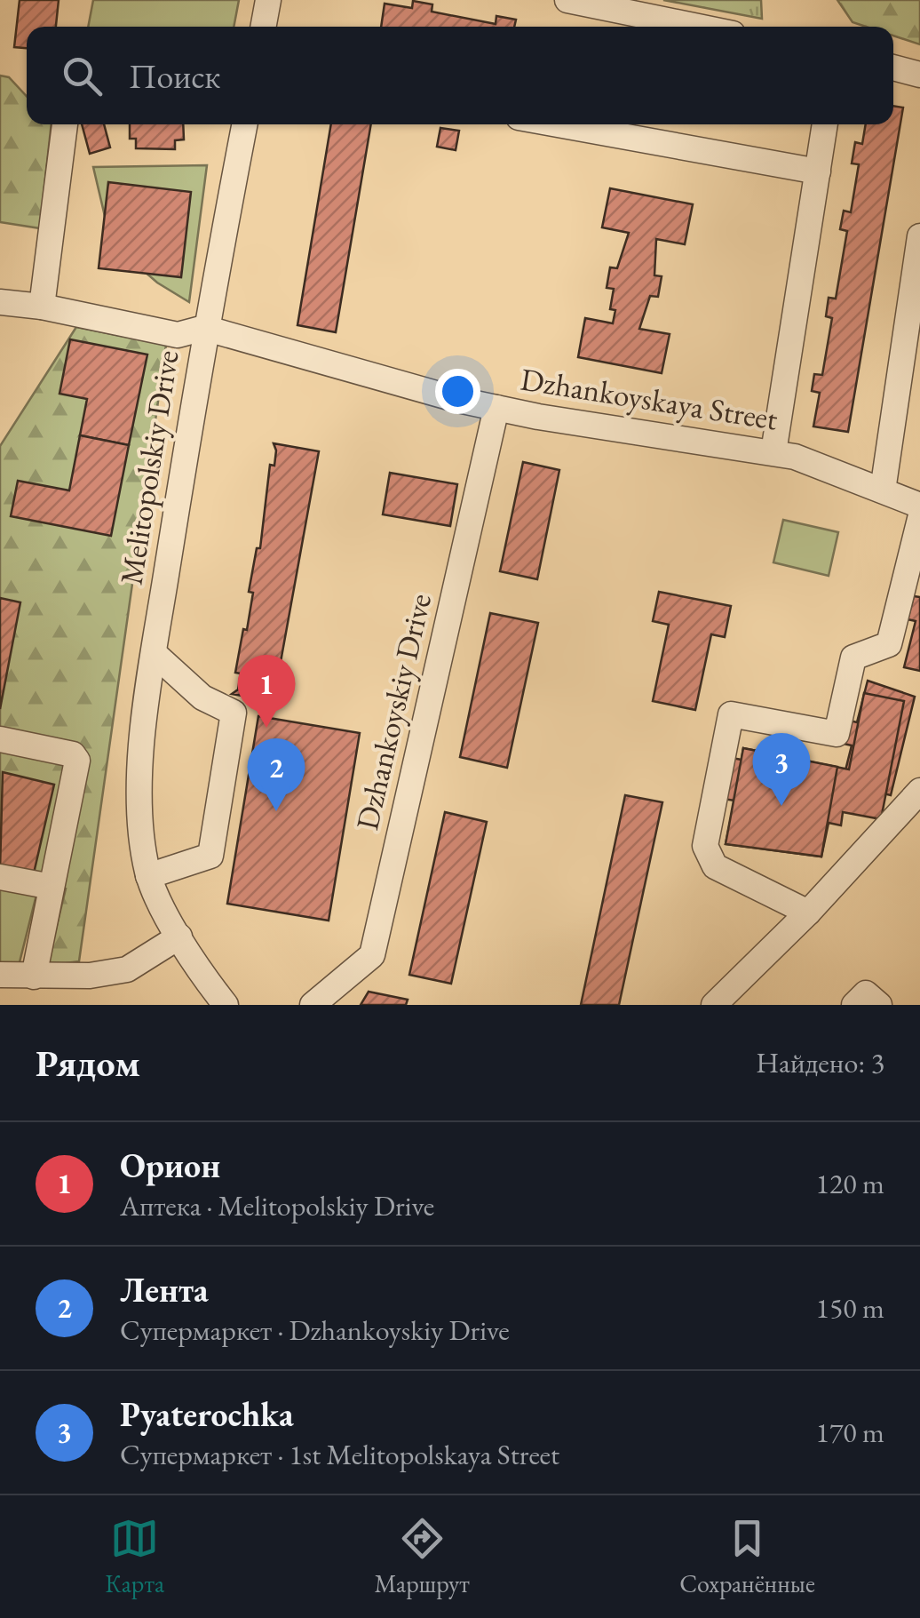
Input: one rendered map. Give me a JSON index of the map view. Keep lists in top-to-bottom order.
{
  "streets": {
    "street": ["Dzhankoyskaya Street", "Melitopolskiy Drive", "Dzhankoyskiy Drive"]
  },
  "crossings": [
    ["Dzhankoyskaya Street", "Melitopolskiy Drive"],
    ["Dzhankoyskaya Street", "Dzhankoyskiy Drive"]
  ],
  "page": {
    "search": "Поиск",
    "pins": ["1", "3", "2"],
    "heading": ["Рядом", "Найдено: 3"],
    "list": [
      {
        "mark": "1",
        "name": "Орион",
        "note": "Аптека · Melitopolskiy Drive",
        "value": "120 m"
      },
      {
        "mark": "2",
        "name": "Лента",
        "note": "Супермаркет · Dzhankoyskiy Drive",
        "value": "150 m"
      },
      {
        "mark": "3",
        "name": "Pyaterochka",
        "note": "Супермаркет · 1st Melitopolskaya Street",
        "value": "170 m"
      }
    ],
    "nav": ["Карта", "Маршрут", "Сохранённые"]
  }
}
